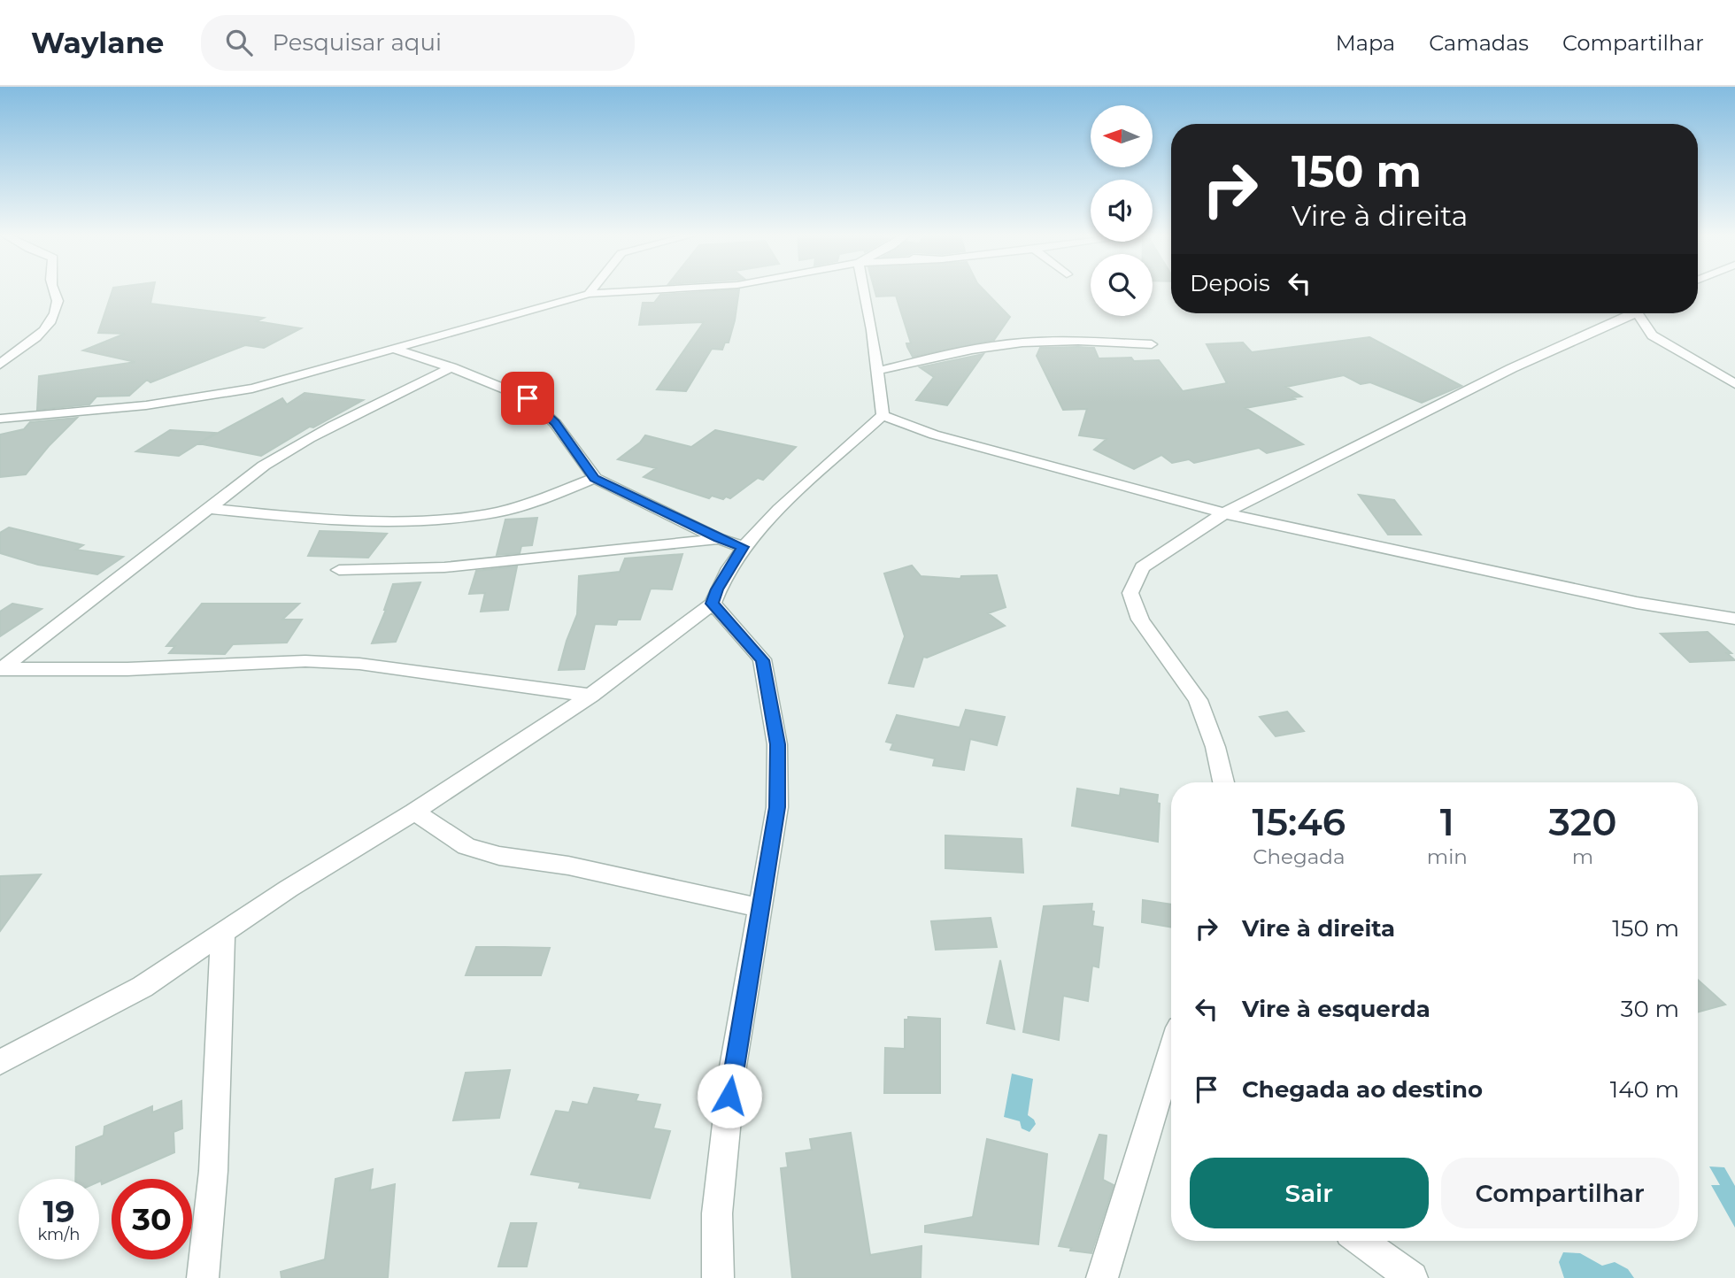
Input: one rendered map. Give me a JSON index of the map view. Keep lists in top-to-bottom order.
{
  "north": "left",
  "page": {
    "header": "Waylane",
    "search": "Pesquisar aqui",
    "nav": ["Mapa", "Camadas", "Compartilhar"],
    "turn": ["150 m", "Vire à direita"],
    "then": "Depois",
    "eta": [
      "15:46",
      "Chegada",
      "1",
      "min",
      "320",
      "m"
    ],
    "list": [
      {
        "name": "Vire à direita",
        "value": "150 m"
      },
      {
        "name": "Vire à esquerda",
        "value": "30 m"
      },
      {
        "name": "Chegada ao destino",
        "value": "140 m"
      }
    ],
    "buttons": ["Sair", "Compartilhar"],
    "speed": "19 km/h",
    "limit": "30"
  }
}
